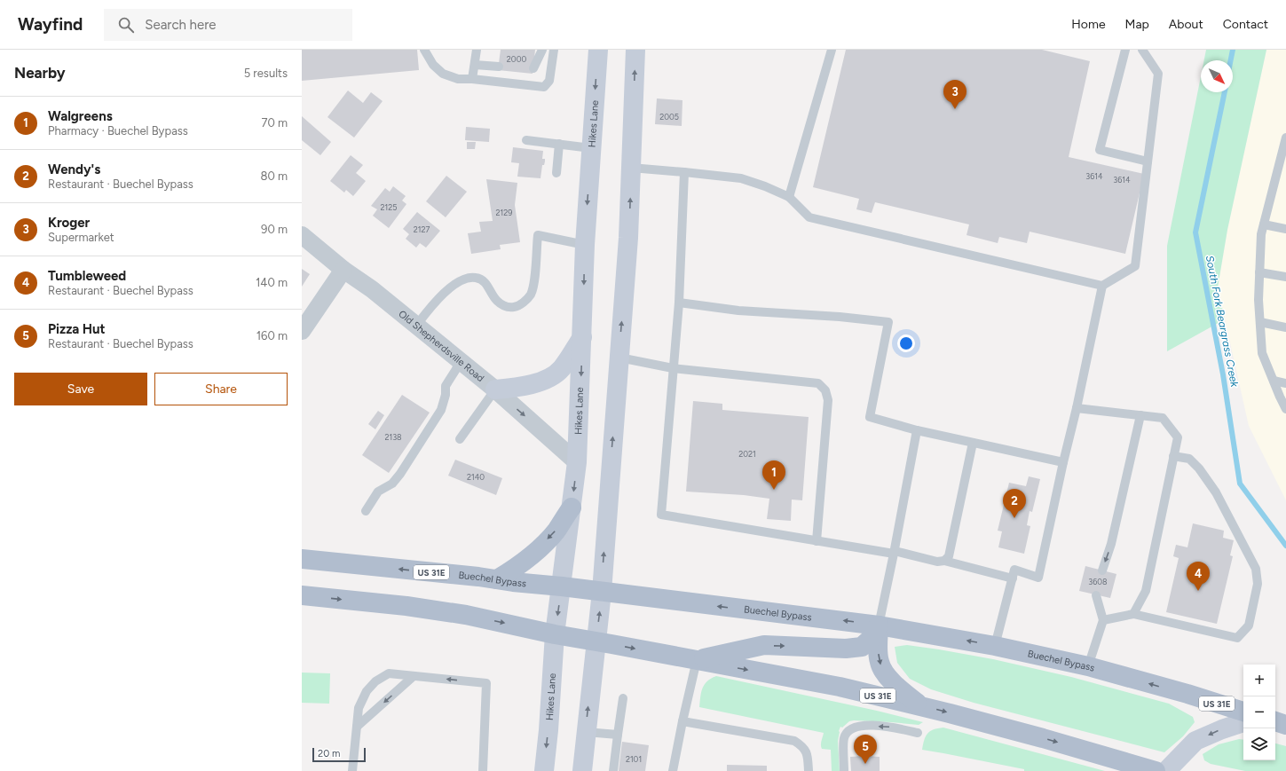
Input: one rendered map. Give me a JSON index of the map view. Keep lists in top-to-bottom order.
{
  "streets": {
    "main road": ["Hikes Lane", "US 31E", "Buechel Bypass"],
    "street": ["Old Shepherdsville Road"]
  },
  "crossings": [
    ["Hikes Lane", "Old Shepherdsville Road"],
    ["Hikes Lane", "US 31E"],
    ["Hikes Lane", "Buechel Bypass"]
  ],
  "water": ["South Fork Beargrass Creek"],
  "house_numbers": [
    "2000",
    "2005",
    "3614",
    "3614",
    "2125",
    "2129",
    "2127",
    "2138",
    "2021",
    "2140",
    "3608",
    "2101"
  ],
  "scale_bar": "20 m",
  "north": "bottom right",
  "page": {
    "header": "Wayfind",
    "search": "Search here",
    "nav": [
      "Home",
      "Map",
      "About",
      "Contact"
    ],
    "heading": ["Nearby", "5 results"],
    "pins": [
      "3",
      "1",
      "2",
      "4",
      "5"
    ],
    "list": [
      {
        "mark": "1",
        "name": "Walgreens",
        "note": "Pharmacy · Buechel Bypass",
        "value": "70 m"
      },
      {
        "mark": "2",
        "name": "Wendy's",
        "note": "Restaurant · Buechel Bypass",
        "value": "80 m"
      },
      {
        "mark": "3",
        "name": "Kroger",
        "note": "Supermarket",
        "value": "90 m"
      },
      {
        "mark": "4",
        "name": "Tumbleweed",
        "note": "Restaurant · Buechel Bypass",
        "value": "140 m"
      },
      {
        "mark": "5",
        "name": "Pizza Hut",
        "note": "Restaurant · Buechel Bypass",
        "value": "160 m"
      }
    ],
    "buttons": ["Save", "Share"],
    "map_buttons": ["+", "−"],
    "scale": "20 m"
  }
}
